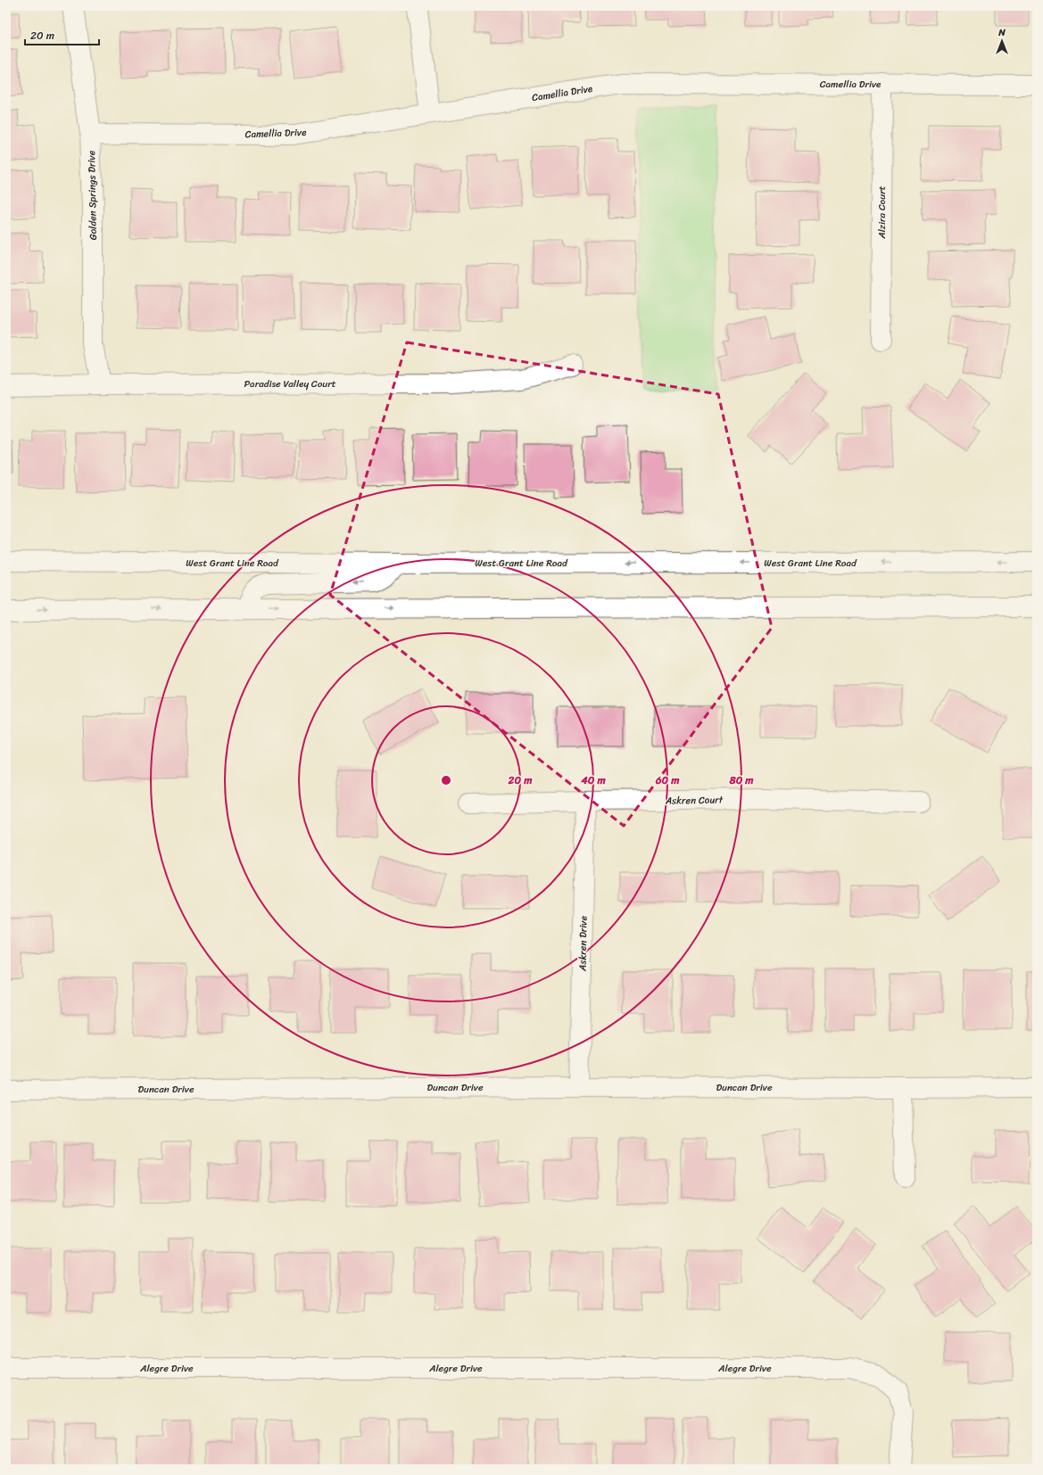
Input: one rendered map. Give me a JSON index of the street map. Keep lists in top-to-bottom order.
{
  "streets": {
    "street": [
      "Camellia Drive",
      "Golden Springs Drive",
      "Alzira Court",
      "Paradise Valley Court",
      "West Grant Line Road",
      "Askren Court",
      "Askren Drive",
      "Duncan Drive",
      "Alegre Drive"
    ]
  },
  "crossings": [
    ["Camellia Drive", "Golden Springs Drive"],
    ["Camellia Drive", "Alzira Court"],
    ["Golden Springs Drive", "Paradise Valley Court"],
    ["Askren Court", "Askren Drive"],
    ["Askren Drive", "Duncan Drive"]
  ],
  "scale_bar": "20 m",
  "north": "top",
  "rings": [
    "20 m",
    "40 m",
    "60 m",
    "80 m"
  ]
}
